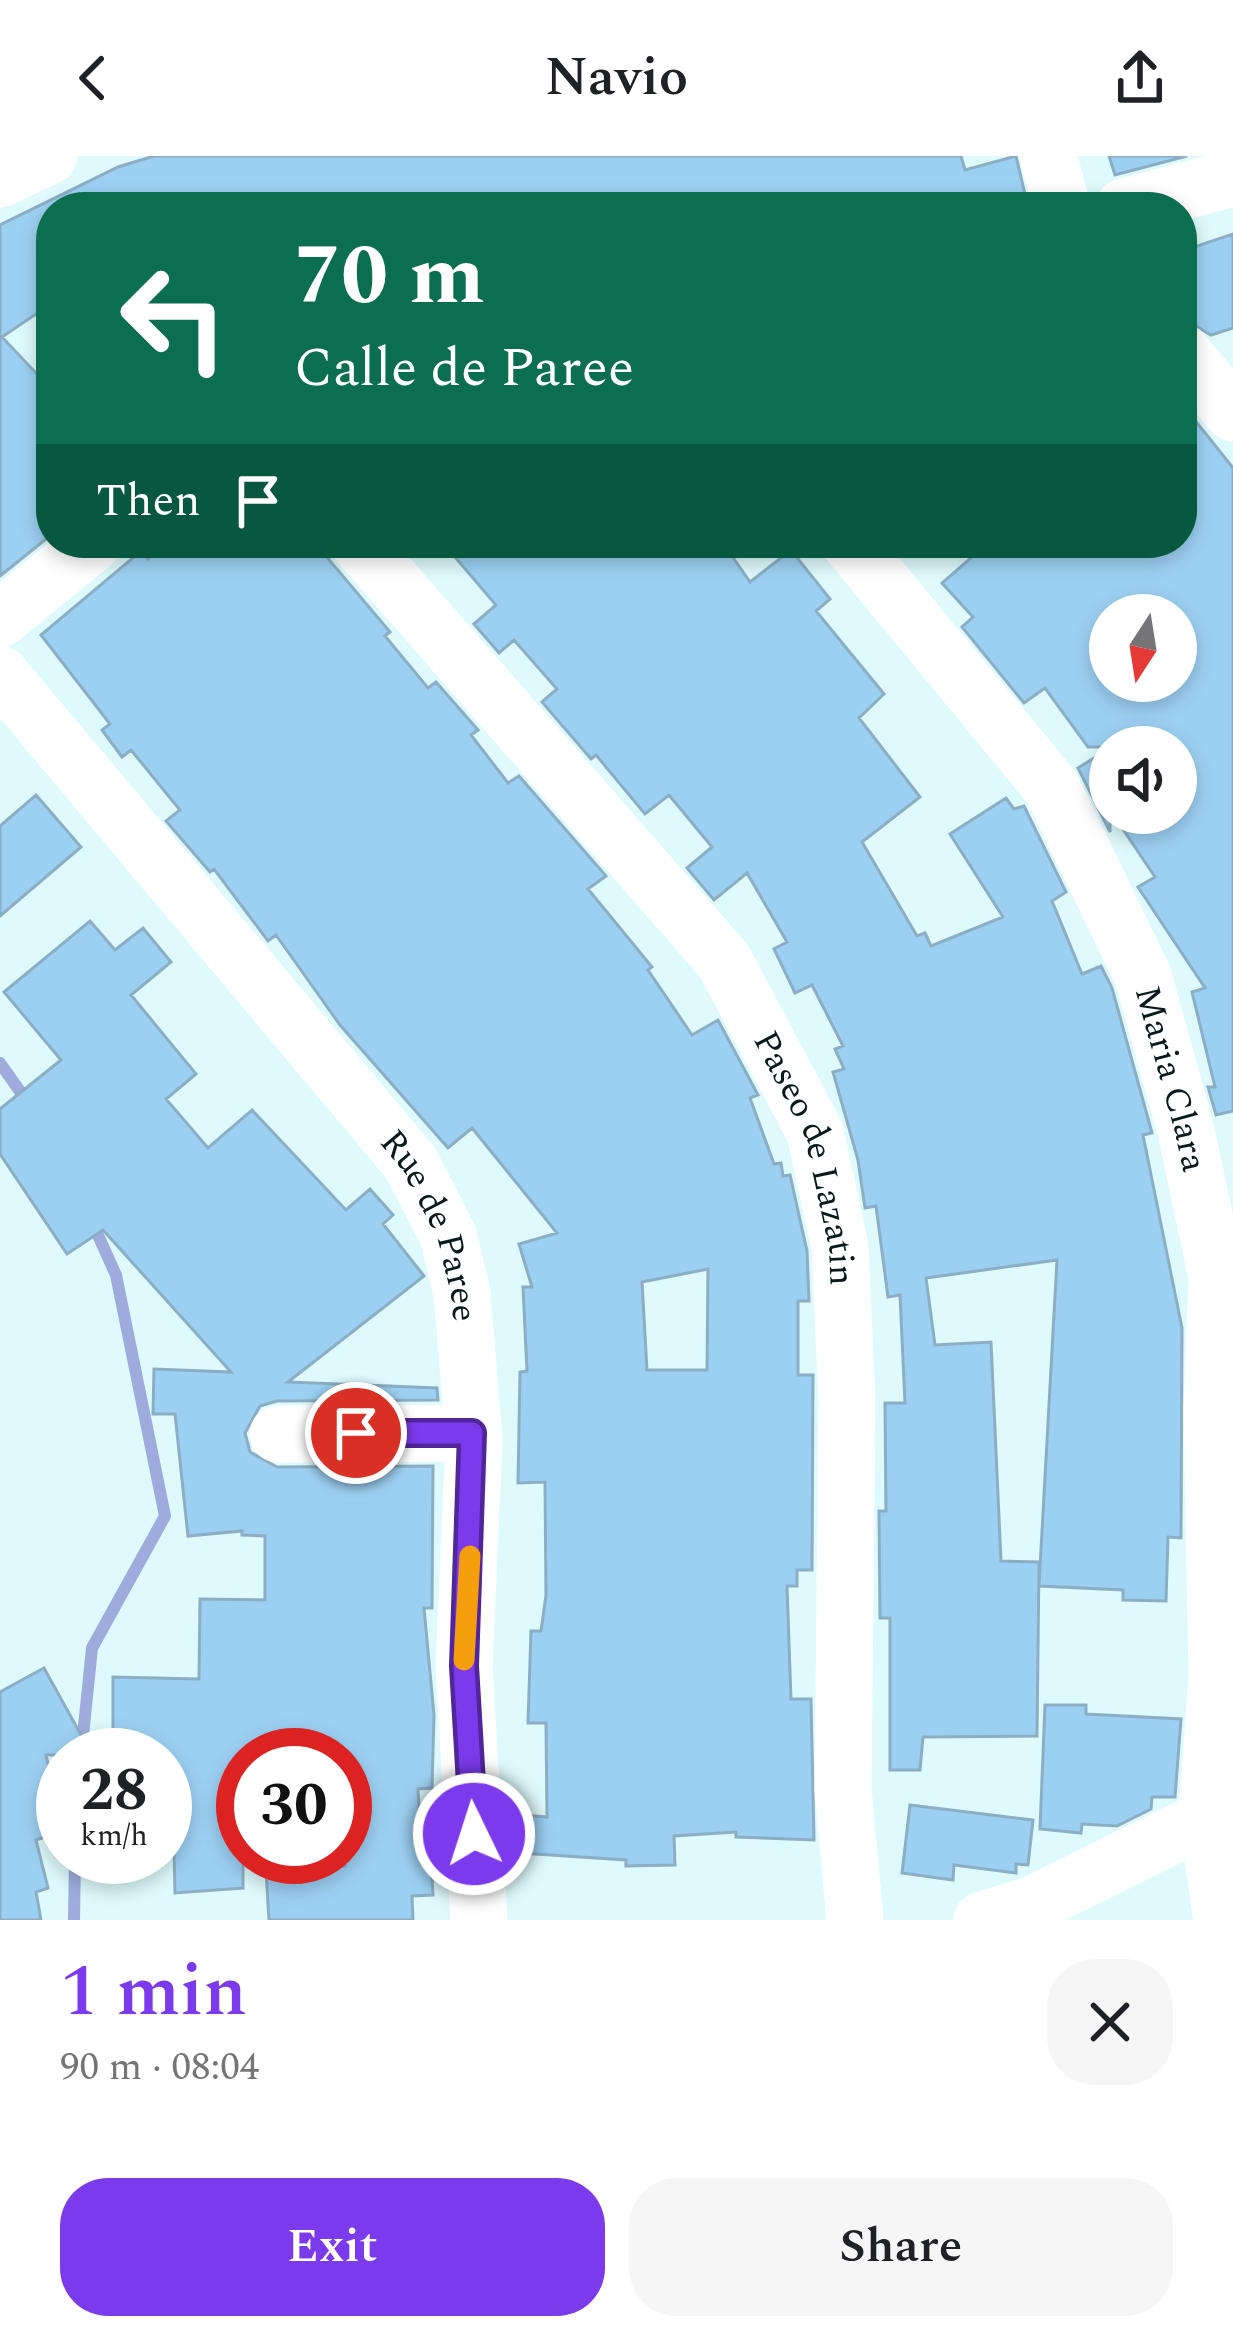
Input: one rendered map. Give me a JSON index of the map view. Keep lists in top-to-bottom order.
{
  "streets": {
    "street": ["Maria Clara", "Paseo de Lazatin", "Rue de Paree"]
  },
  "north": "bottom",
  "page": {
    "header": "Navio",
    "turn": ["70 m", "Calle de Paree"],
    "then": "Then",
    "speed": "28 km/h",
    "limit": "30",
    "heading": ["1 min", "90 m · 08:04"],
    "buttons": ["Exit", "Share"]
  }
}
